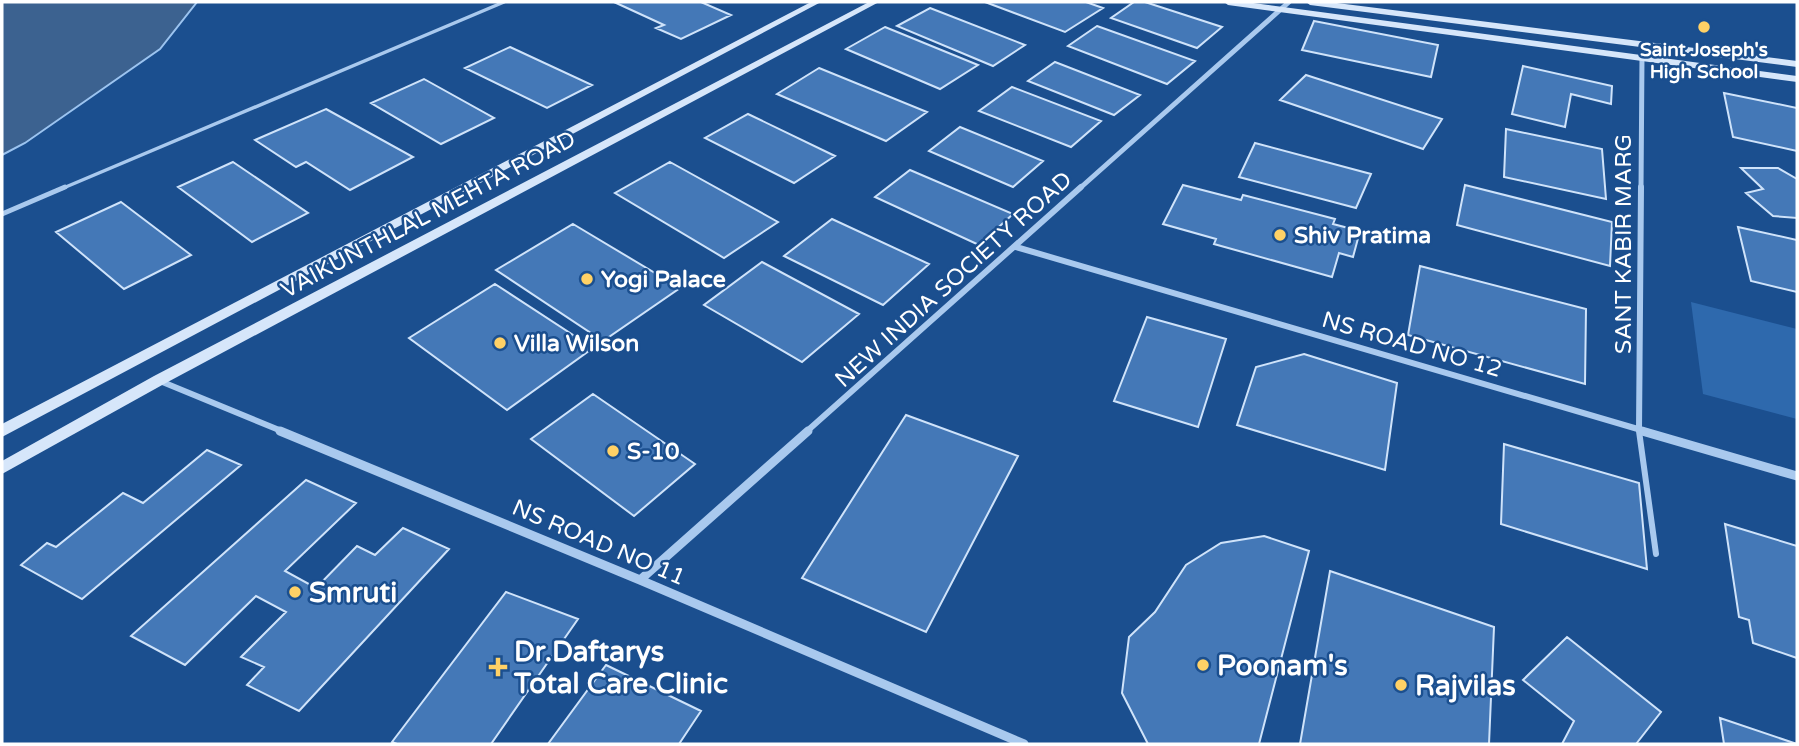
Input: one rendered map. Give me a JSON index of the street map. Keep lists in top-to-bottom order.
{
  "streets": {
    "main road": ["VAIKUNTHLAL MEHTA ROAD"],
    "street": [
      "SANT KABIR MARG",
      "NEW INDIA SOCIETY ROAD",
      "NS ROAD NO 12",
      "NS ROAD NO 11"
    ]
  },
  "crossings": [
    ["VAIKUNTHLAL MEHTA ROAD", "NS ROAD NO 11"],
    ["SANT KABIR MARG", "NS ROAD NO 12"],
    ["NEW INDIA SOCIETY ROAD", "NS ROAD NO 12"],
    ["NEW INDIA SOCIETY ROAD", "NS ROAD NO 11"]
  ],
  "places": {
    "other": [
      "Saint Joseph's High School",
      "Shiv Pratima",
      "Yogi Palace",
      "Villa Wilson",
      "S-10",
      "Smruti",
      "Poonam's",
      "Rajvilas"
    ],
    "health": ["Dr.Daftarys Total Care Clinic"]
  }
}
